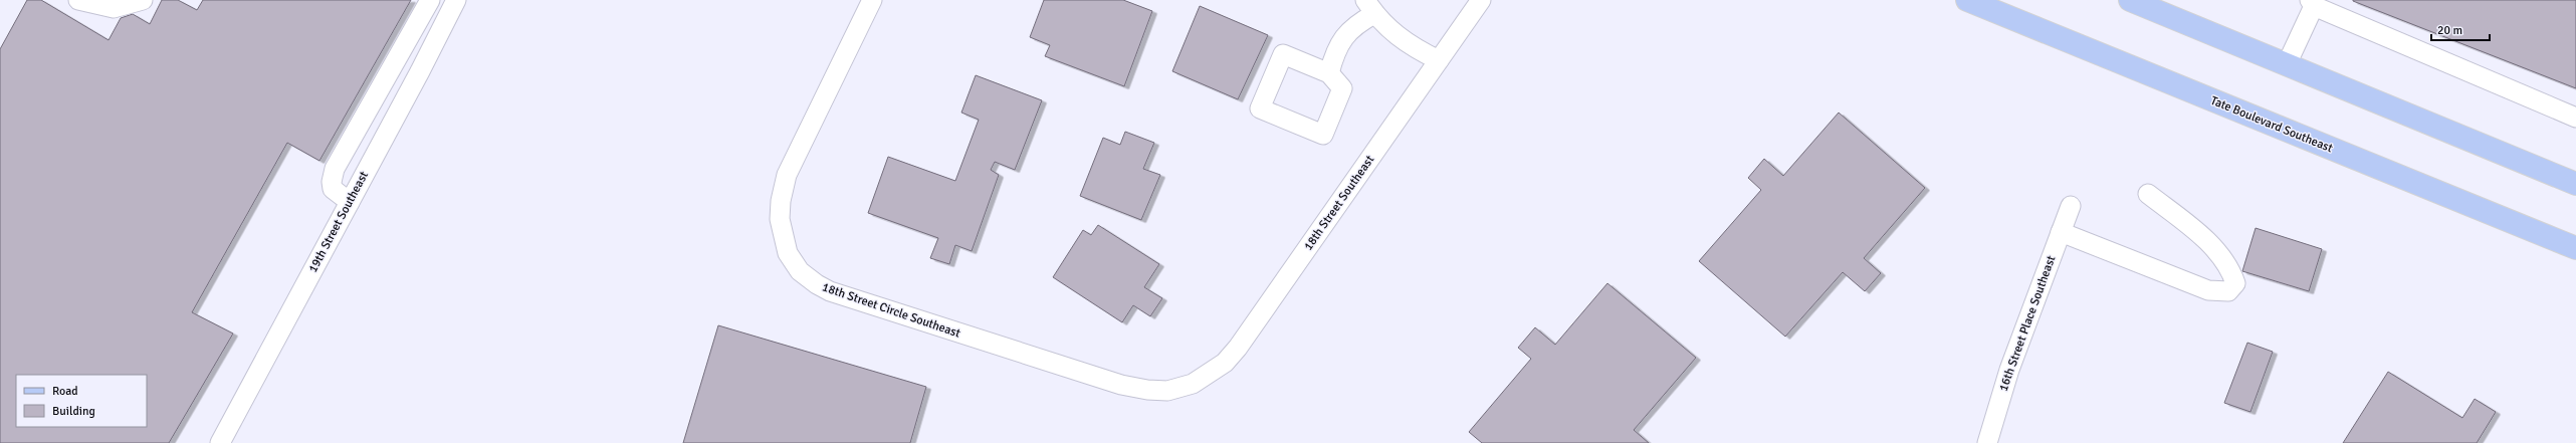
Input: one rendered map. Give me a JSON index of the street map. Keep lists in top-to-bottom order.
{
  "streets": {
    "main road": ["Tate Boulevard Southeast"],
    "street": [
      "18th Street Southeast",
      "19th Street Southeast",
      "18th Street Circle Southeast",
      "16th Street Place Southeast"
    ]
  },
  "crossings": [
    ["18th Street Southeast", "18th Street Circle Southeast"]
  ],
  "legend": ["Road", "Building"],
  "scale_bar": "20 m"
}
